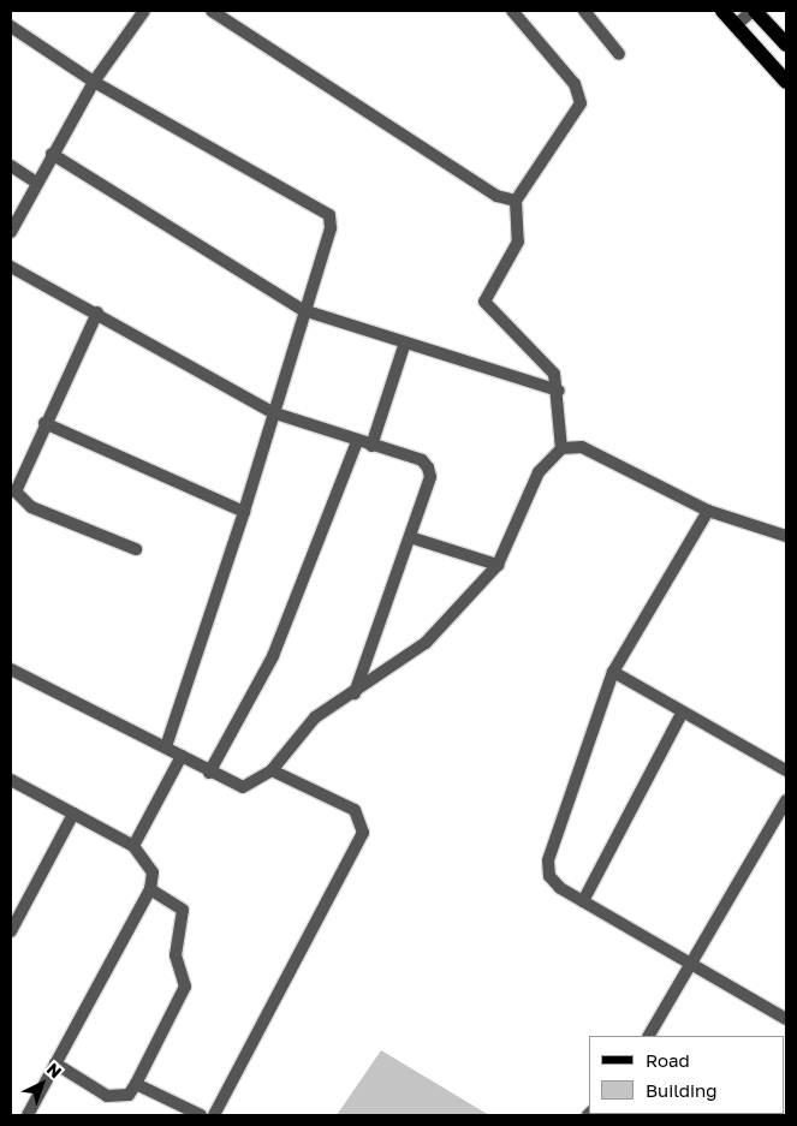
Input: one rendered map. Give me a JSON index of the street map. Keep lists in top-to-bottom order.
{
  "legend": ["Road", "Building"],
  "north": "top right"
}
